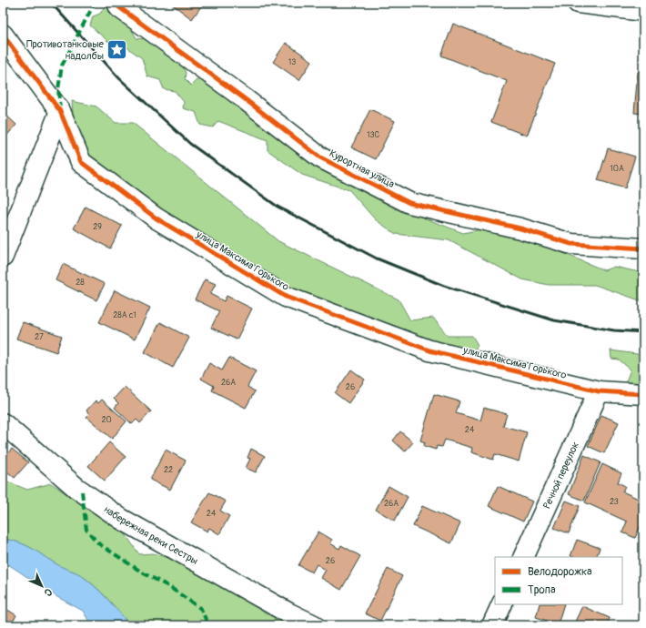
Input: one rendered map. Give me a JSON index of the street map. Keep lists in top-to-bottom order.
{
  "streets": {
    "street": [
      "Курортная улица",
      "улица Максима Горького",
      "Речной переулок",
      "набережная реки Сестры"
    ]
  },
  "crossings": [
    ["улица Максима Горького", "Речной переулок"]
  ],
  "places": {
    "place": ["Противотанковые надолбы"]
  },
  "house_numbers": [
    "13",
    "13С",
    "10А",
    "29",
    "28",
    "28А с1",
    "27",
    "26А",
    "26",
    "20",
    "24",
    "22",
    "23",
    "26А",
    "24",
    "26"
  ],
  "legend": ["Велодорожка", "Тропа"],
  "north": "bottom right"
}
